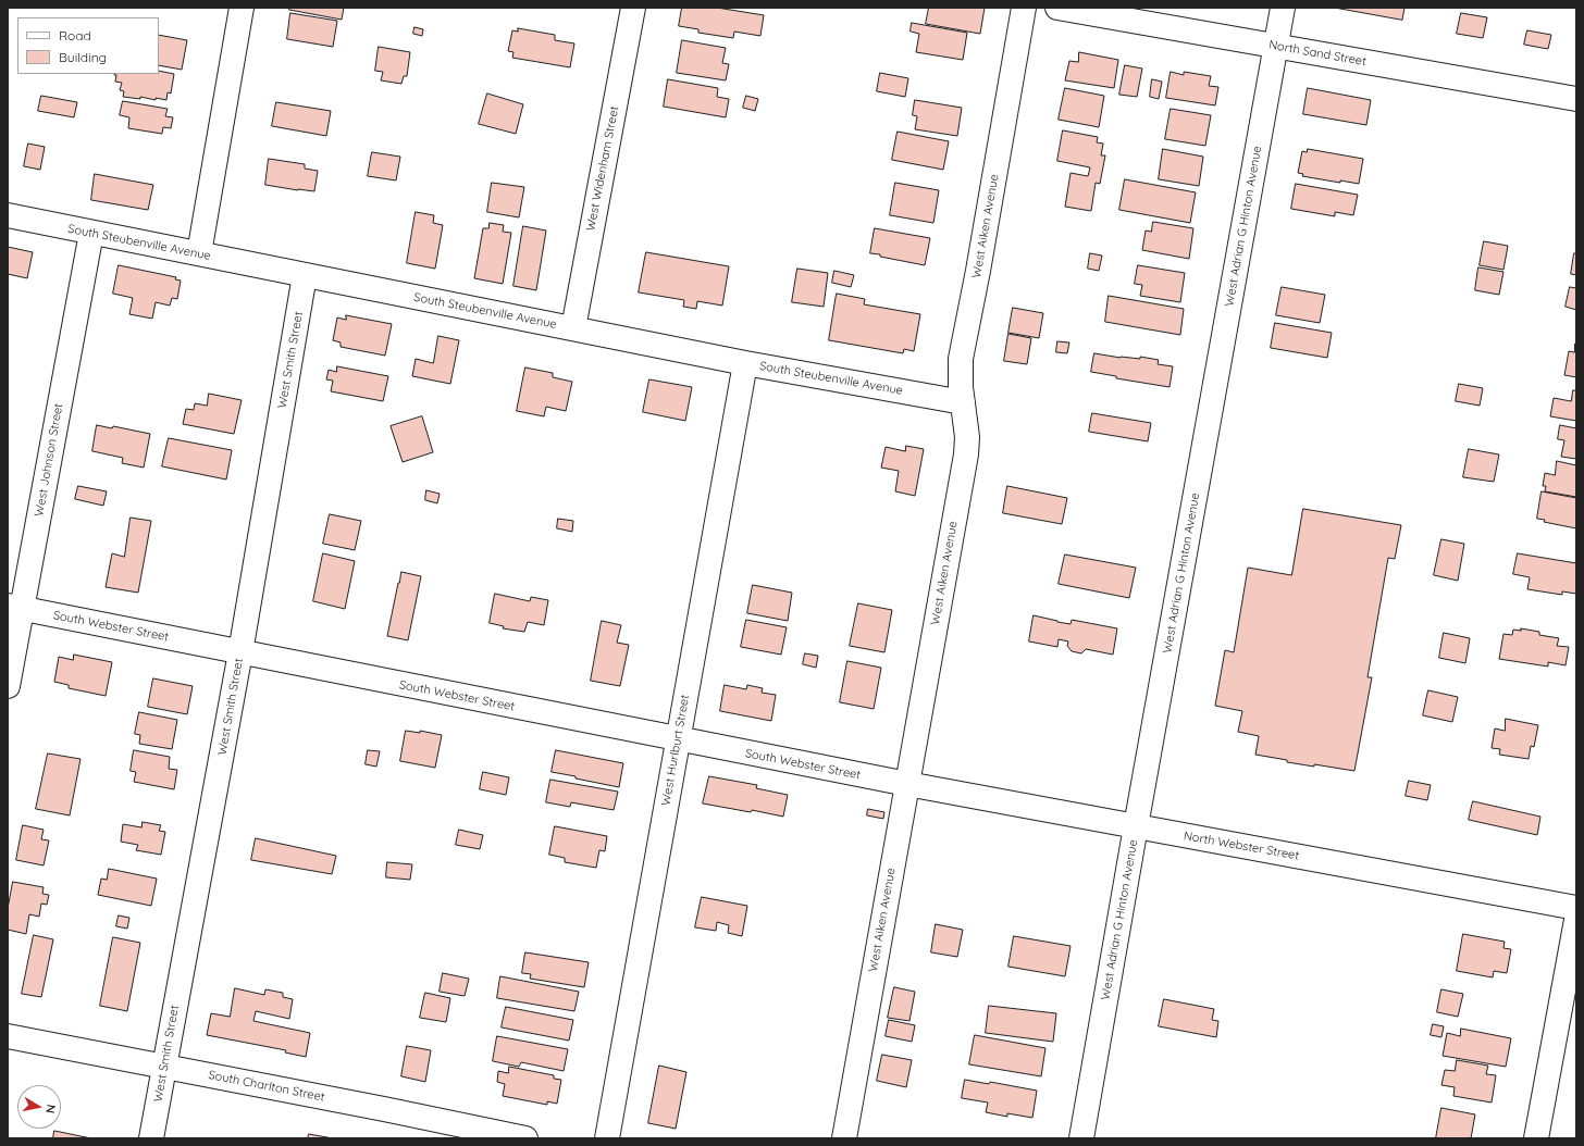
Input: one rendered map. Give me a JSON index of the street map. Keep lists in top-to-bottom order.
{
  "streets": {
    "street": [
      "North Sand Street",
      "West Widenham Street",
      "West Aiken Avenue",
      "West Adrian G Hinton Avenue",
      "South Steubenville Avenue",
      "West Smith Street",
      "West Johnson Street",
      "South Webster Street",
      "West Hurlburt Street",
      "North Webster Street",
      "South Charlton Street"
    ]
  },
  "crossings": [
    ["North Sand Street", "West Adrian G Hinton Avenue"],
    ["West Widenham Street", "South Steubenville Avenue"],
    ["West Aiken Avenue", "South Steubenville Avenue"],
    ["West Aiken Avenue", "South Webster Street"],
    ["West Aiken Avenue", "North Webster Street"],
    ["West Adrian G Hinton Avenue", "North Webster Street"],
    ["South Steubenville Avenue", "West Smith Street"],
    ["South Steubenville Avenue", "West Johnson Street"],
    ["South Steubenville Avenue", "West Hurlburt Street"],
    ["West Smith Street", "South Webster Street"],
    ["West Smith Street", "South Charlton Street"],
    ["West Johnson Street", "South Webster Street"],
    ["South Webster Street", "West Hurlburt Street"],
    ["South Webster Street", "North Webster Street"]
  ],
  "legend": ["Road", "Building"],
  "north": "right"
}
